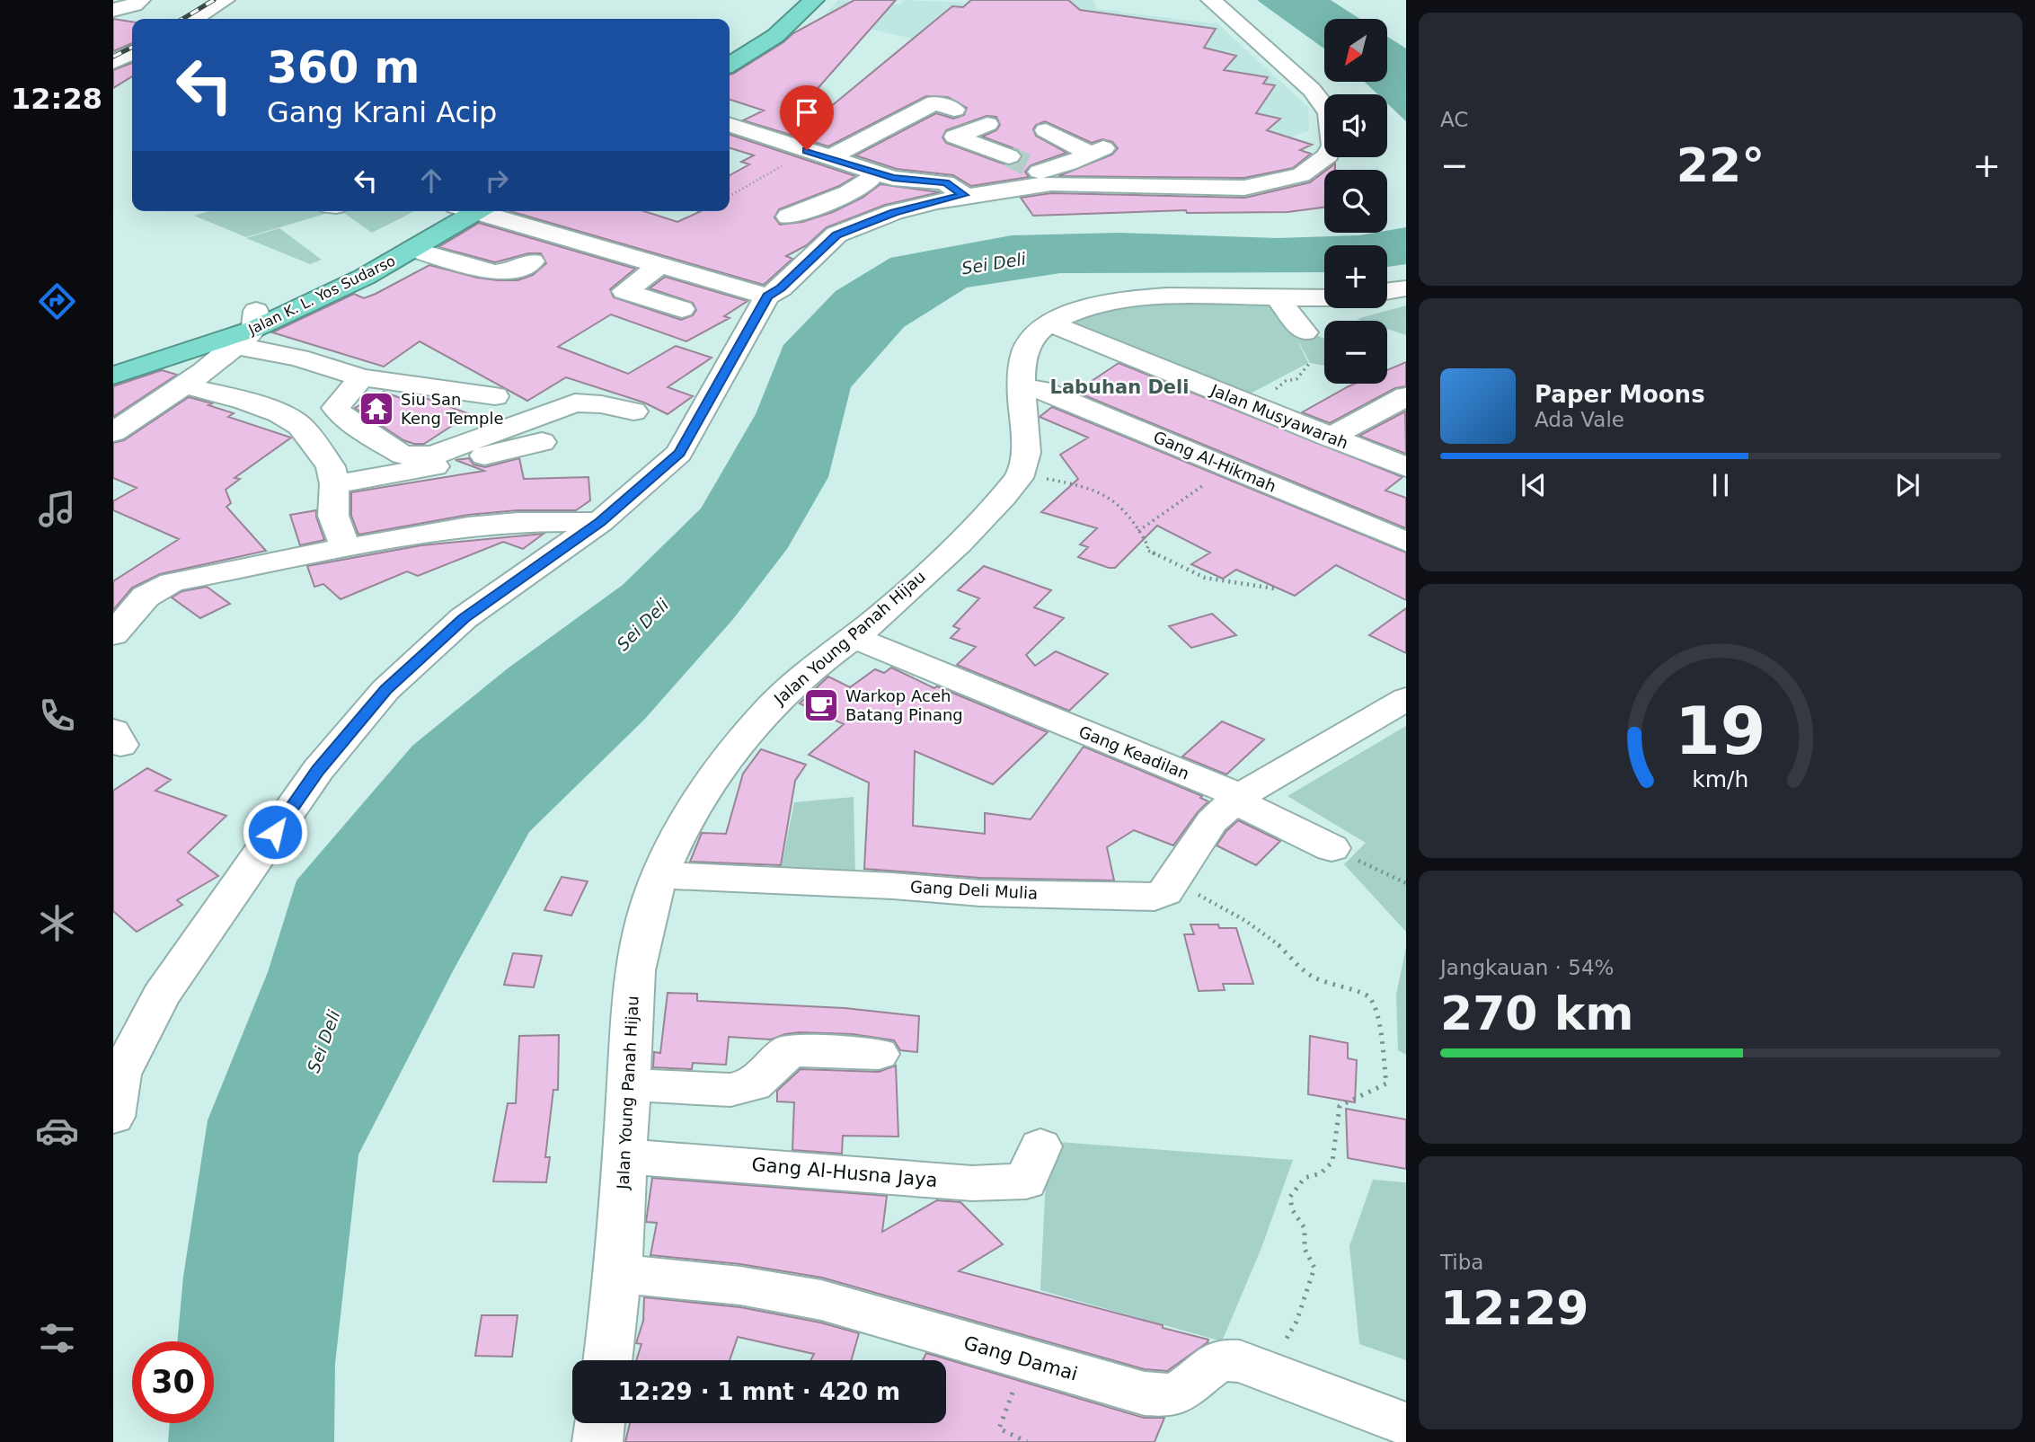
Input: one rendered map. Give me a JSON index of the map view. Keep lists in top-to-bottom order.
{
  "streets": {
    "highway": ["Jalan K. L. Yos Sudarso"],
    "street": [
      "Jalan Musyawarah",
      "Gang Al-Hikmah",
      "Jalan Young Panah Hijau",
      "Gang Keadilan",
      "Gang Deli Mulia",
      "Gang Al-Husna Jaya",
      "Gang Damai"
    ]
  },
  "crossings": [
    ["Jalan Young Panah Hijau", "Gang Keadilan"],
    ["Jalan Young Panah Hijau", "Gang Deli Mulia"],
    ["Jalan Young Panah Hijau", "Gang Al-Husna Jaya"],
    ["Jalan Young Panah Hijau", "Gang Damai"]
  ],
  "districts": ["Labuhan Deli"],
  "water": ["Sei Deli"],
  "places": {
    "temple": ["Siu San Keng Temple"],
    "cafe": ["Warkop Aceh Batang Pinang"]
  },
  "north": "bottom left",
  "page": {
    "tabs": "12:28",
    "tile": [
      "AC",
      ["Jangkauan · 54%", "270 km"],
      ["Tiba", "12:29"]
    ],
    "map_buttons": ["+", "−"],
    "turn": ["360 m", "Gang Krani Acip"],
    "heat": ["−", "22°", "+"],
    "song": ["Paper Moons", "Ada Vale"],
    "limit": "30",
    "trip": "12:29 · 1 mnt · 420 m",
    "gauge": ["19", "km/h"]
  }
}
